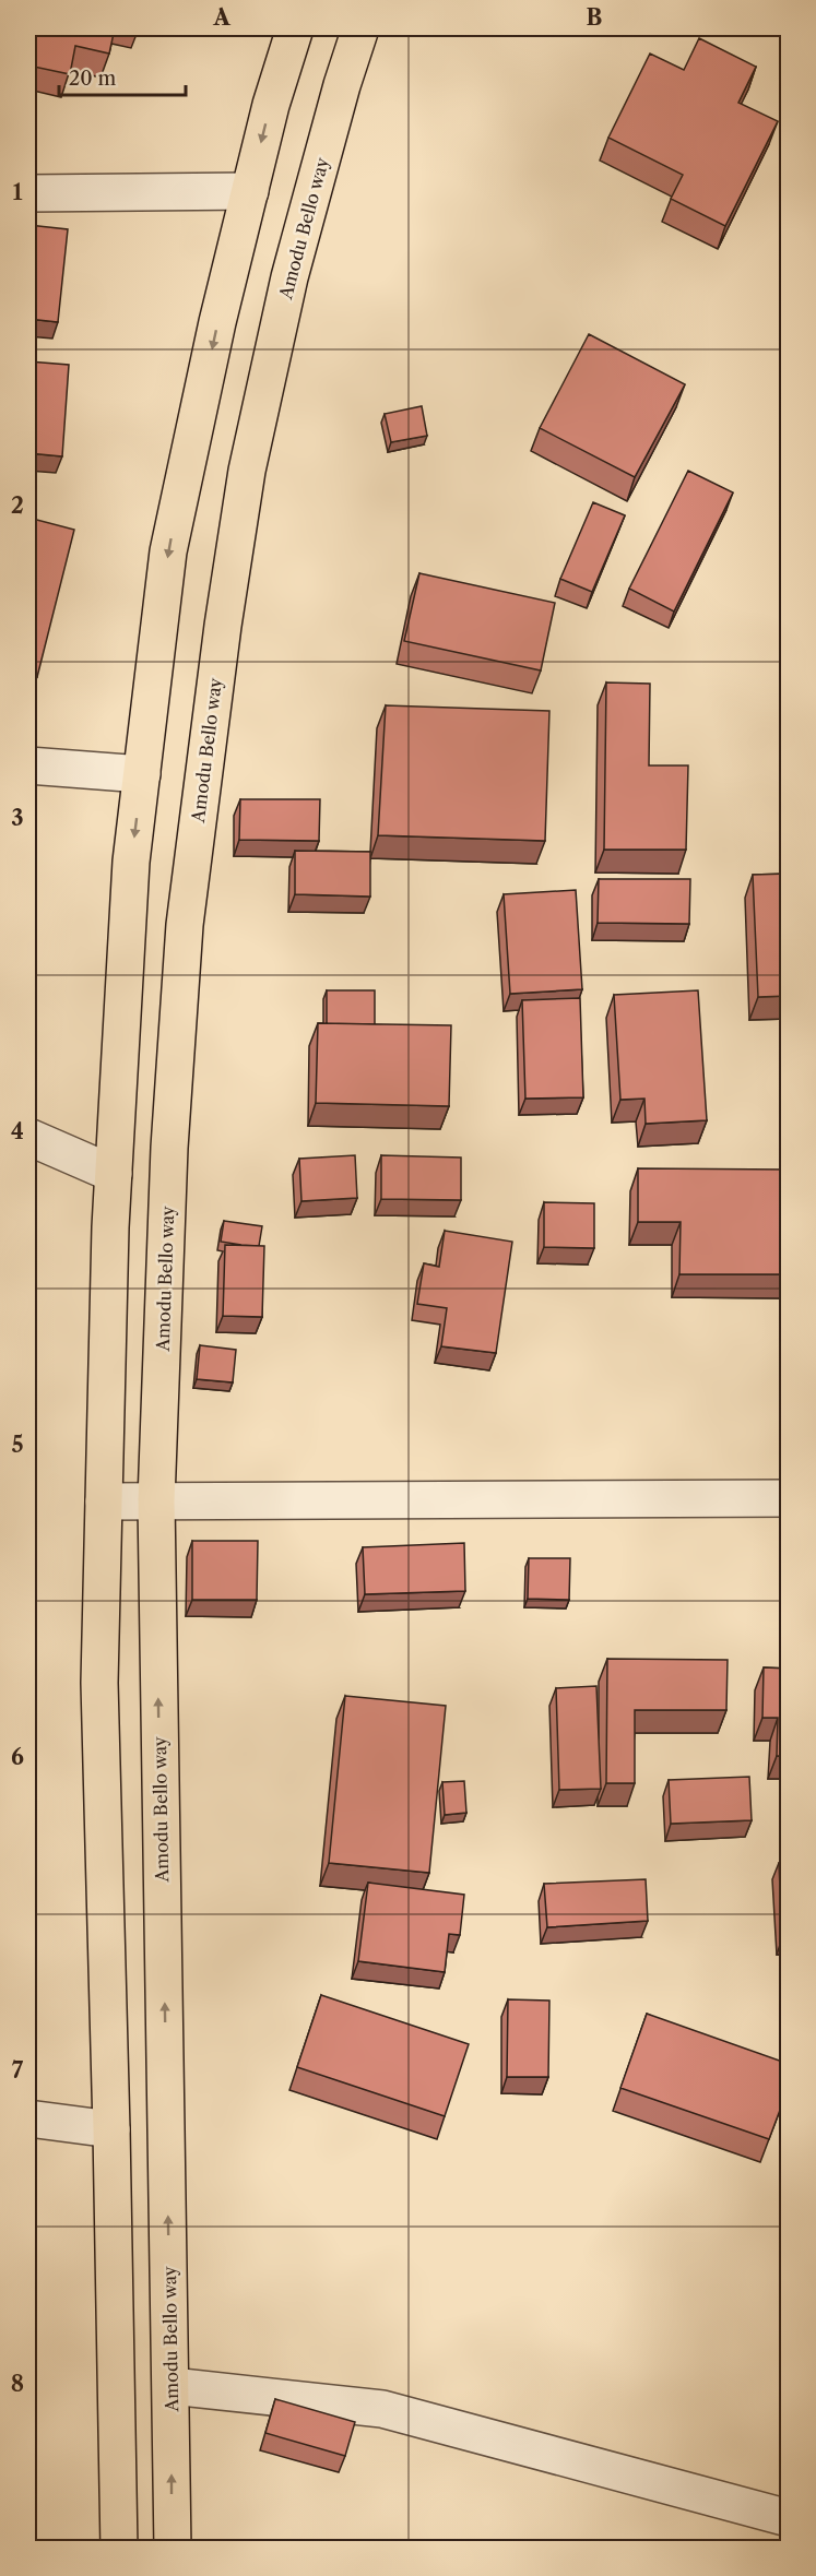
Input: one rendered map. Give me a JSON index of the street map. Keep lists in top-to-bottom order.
{
  "streets": {
    "main road": ["Amodu Bello way"]
  },
  "scale_bar": "20 m",
  "grid": {
    "columns": ["A", "B"],
    "rows": [
      "1",
      "2",
      "3",
      "4",
      "5",
      "6",
      "7",
      "8"
    ]
  }
}
